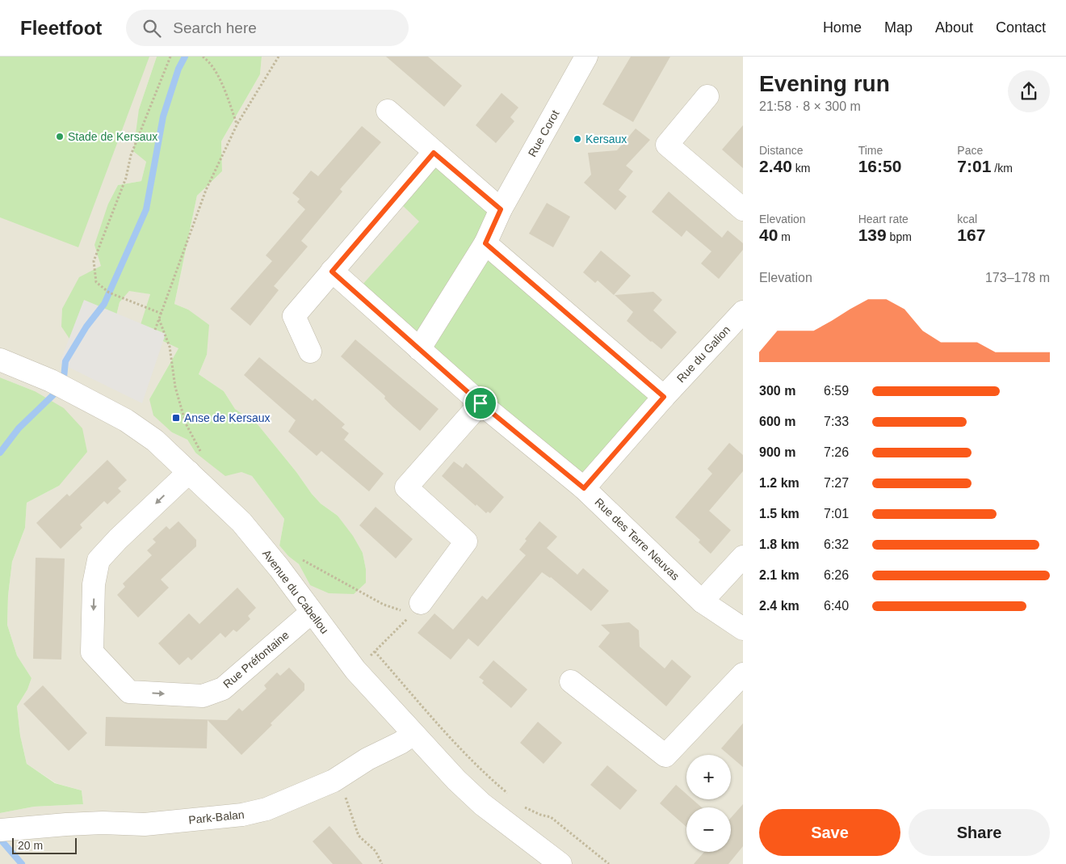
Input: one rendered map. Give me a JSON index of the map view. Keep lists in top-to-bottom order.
{
  "streets": {
    "street": [
      "Rue Corot",
      "Rue du Galion",
      "Rue des Terre Neuvas",
      "Avenue du Cabellou",
      "Rue Préfontaine",
      "Park-Balan"
    ]
  },
  "crossings": [
    ["Rue Corot", "Rue des Terre Neuvas"],
    ["Rue du Galion", "Rue des Terre Neuvas"],
    ["Avenue du Cabellou", "Rue Préfontaine"],
    ["Avenue du Cabellou", "Park-Balan"]
  ],
  "places": {
    "other": ["Stade de Kersaux", "Kersaux"],
    "transit": ["Anse de Kersaux"]
  },
  "scale_bar": "20 m",
  "page": {
    "header": "Fleetfoot",
    "search": "Search here",
    "nav": [
      "Home",
      "Map",
      "About",
      "Contact"
    ],
    "heading": ["Evening run", "21:58 · 8 × 300 m"],
    "stats": [
      ["Distance", "2.40 km"],
      ["Time", "16:50"],
      ["Pace", "7:01 /km"],
      ["Elevation", "40 m"],
      ["Heart rate", "139 bpm"],
      ["kcal", "167"]
    ],
    "chart": ["Elevation", "173–178 m"],
    "list": [
      {
        "name": "300 m",
        "note": "6:59"
      },
      {
        "name": "600 m",
        "note": "7:33"
      },
      {
        "name": "900 m",
        "note": "7:26"
      },
      {
        "name": "1.2 km",
        "note": "7:27"
      },
      {
        "name": "1.5 km",
        "note": "7:01"
      },
      {
        "name": "1.8 km",
        "note": "6:32"
      },
      {
        "name": "2.1 km",
        "note": "6:26"
      },
      {
        "name": "2.4 km",
        "note": "6:40"
      }
    ],
    "map_buttons": ["+", "−"],
    "buttons": ["Save", "Share"],
    "scale": "20 m"
  }
}
